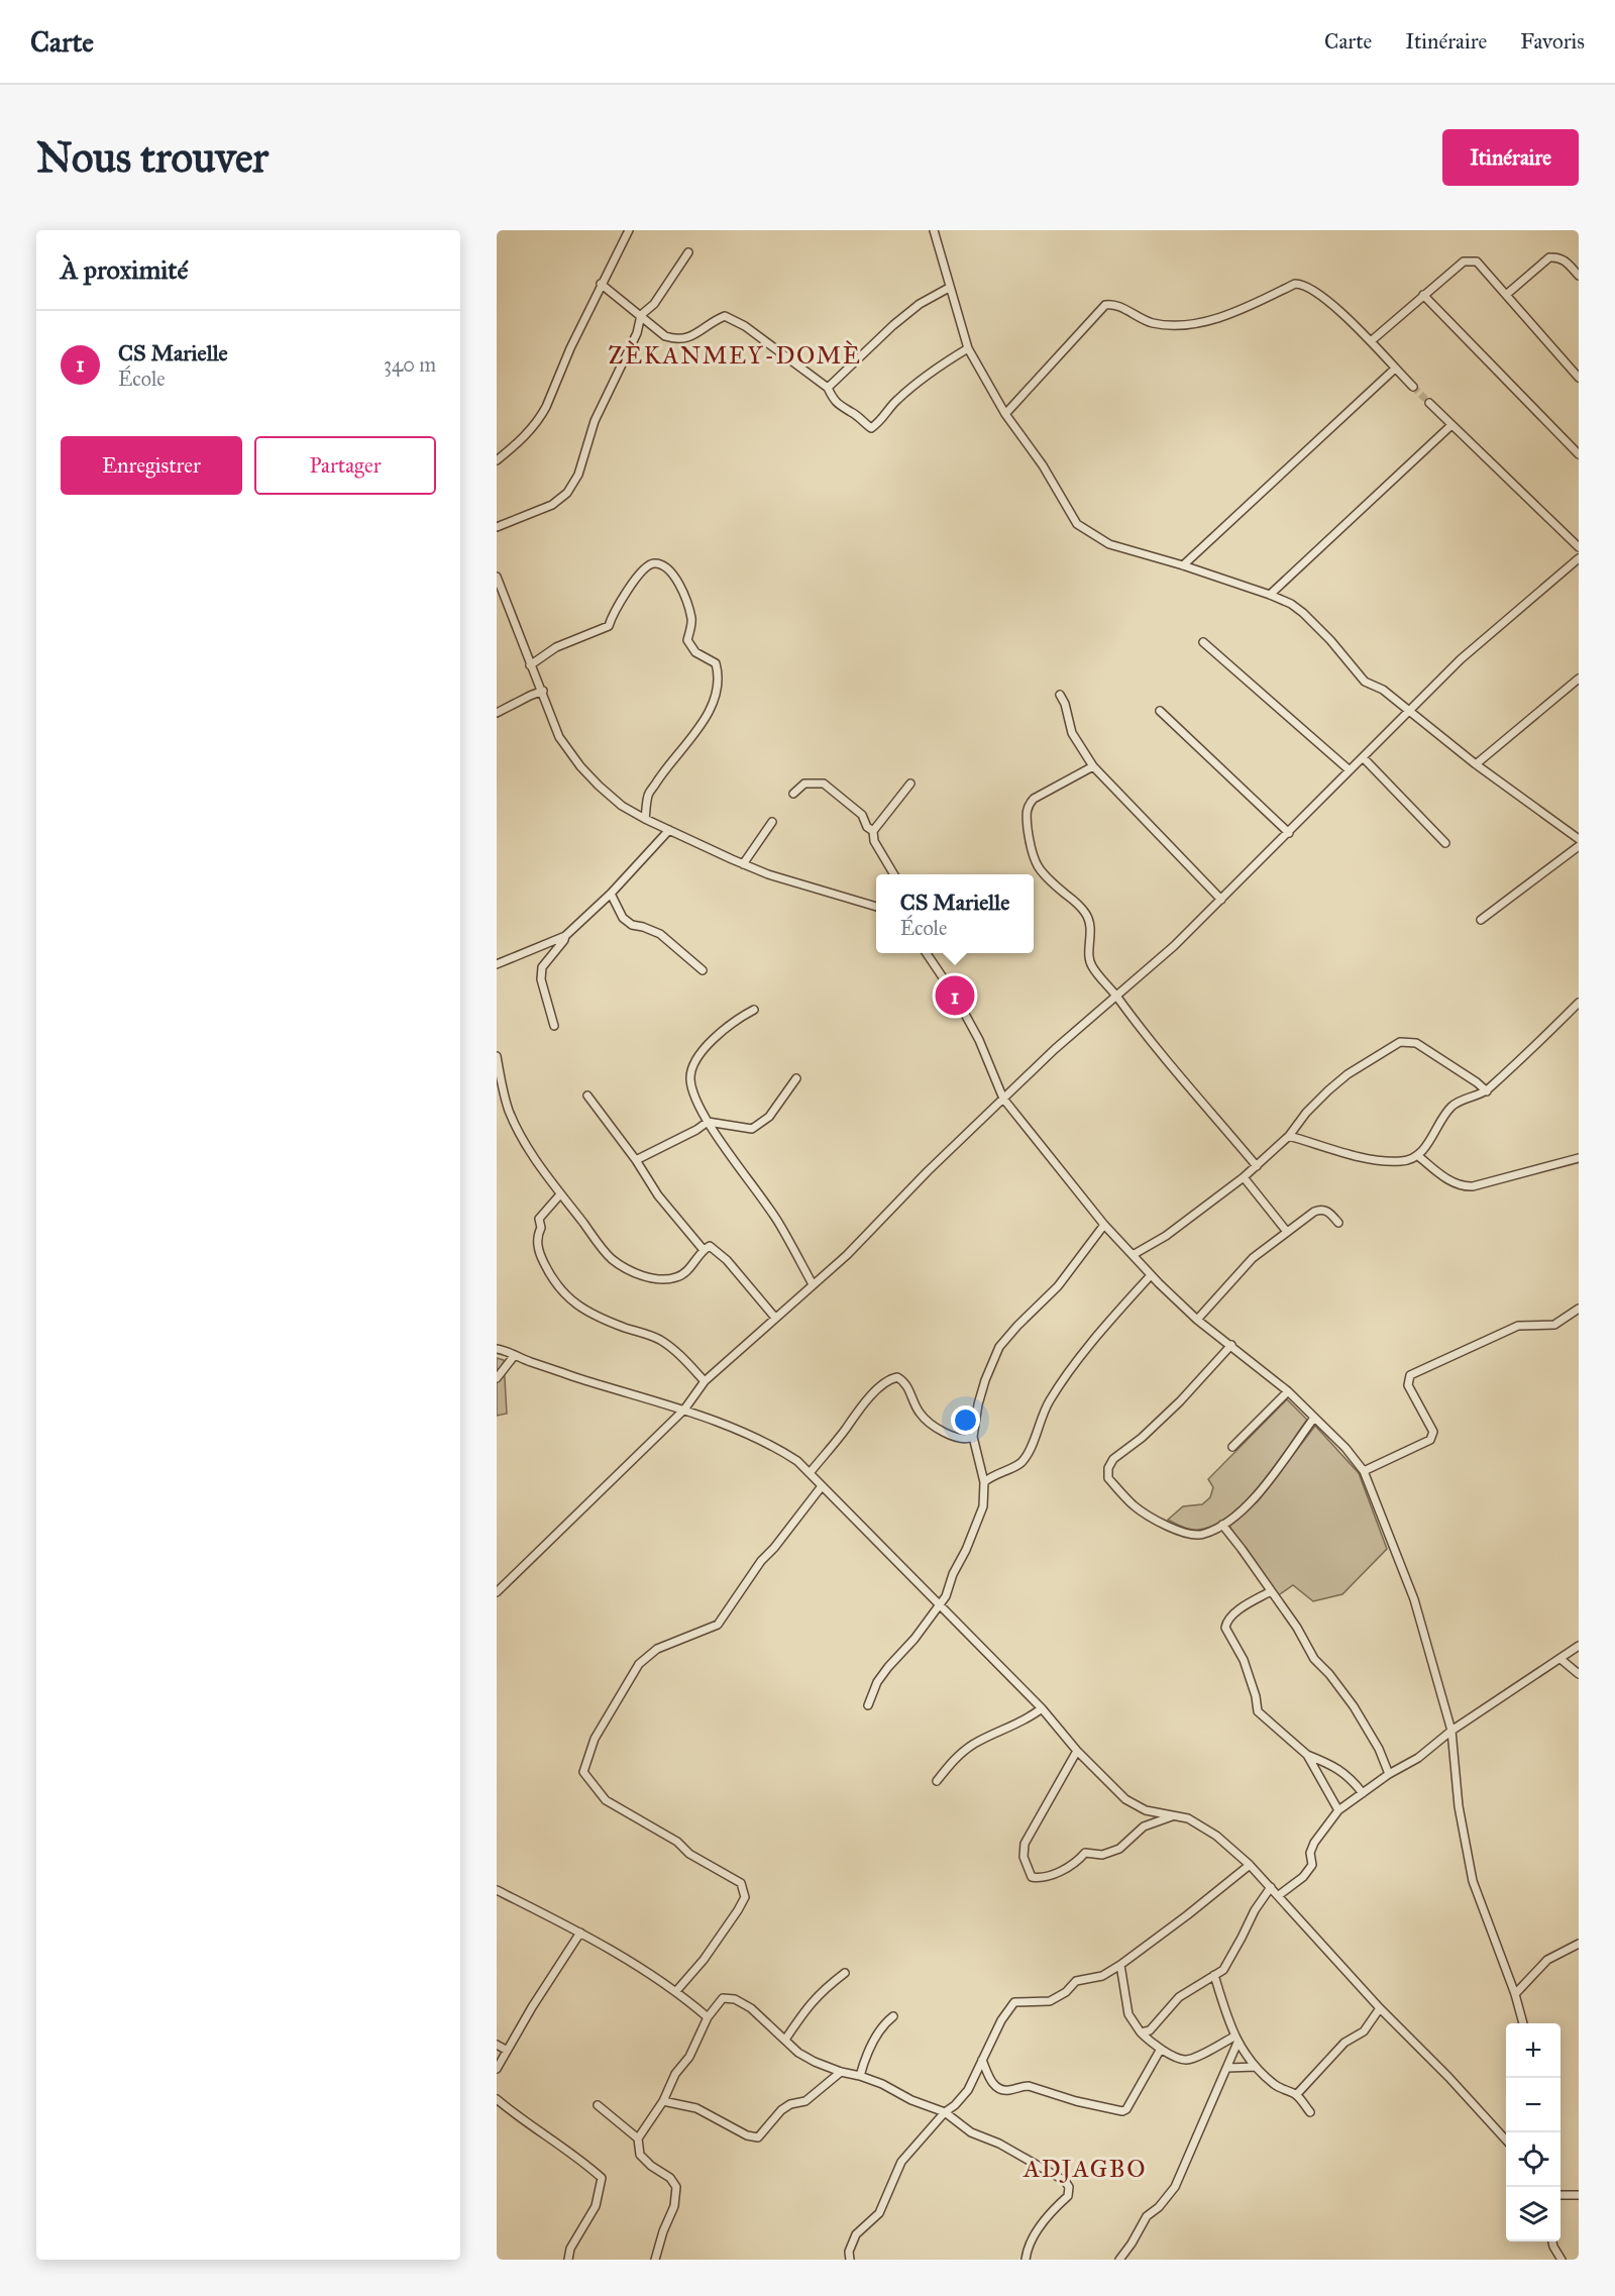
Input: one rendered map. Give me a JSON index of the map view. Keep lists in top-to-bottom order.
{
  "districts": ["ZÈKANMEY-DOMÈ", "ADJAGBO"],
  "page": {
    "header": "Carte",
    "nav": ["Carte", "Itinéraire", "Favoris"],
    "buttons": [
      "Itinéraire",
      ["Enregistrer", "Partager"]
    ],
    "title": "Nous trouver",
    "heading": "À proximité",
    "list": [
      {
        "mark": "1",
        "name": "CS Marielle",
        "note": "École",
        "value": "340 m"
      }
    ],
    "popup": ["CS Marielle", "École"],
    "pins": "1",
    "map_buttons": ["+", "−"]
  }
}
